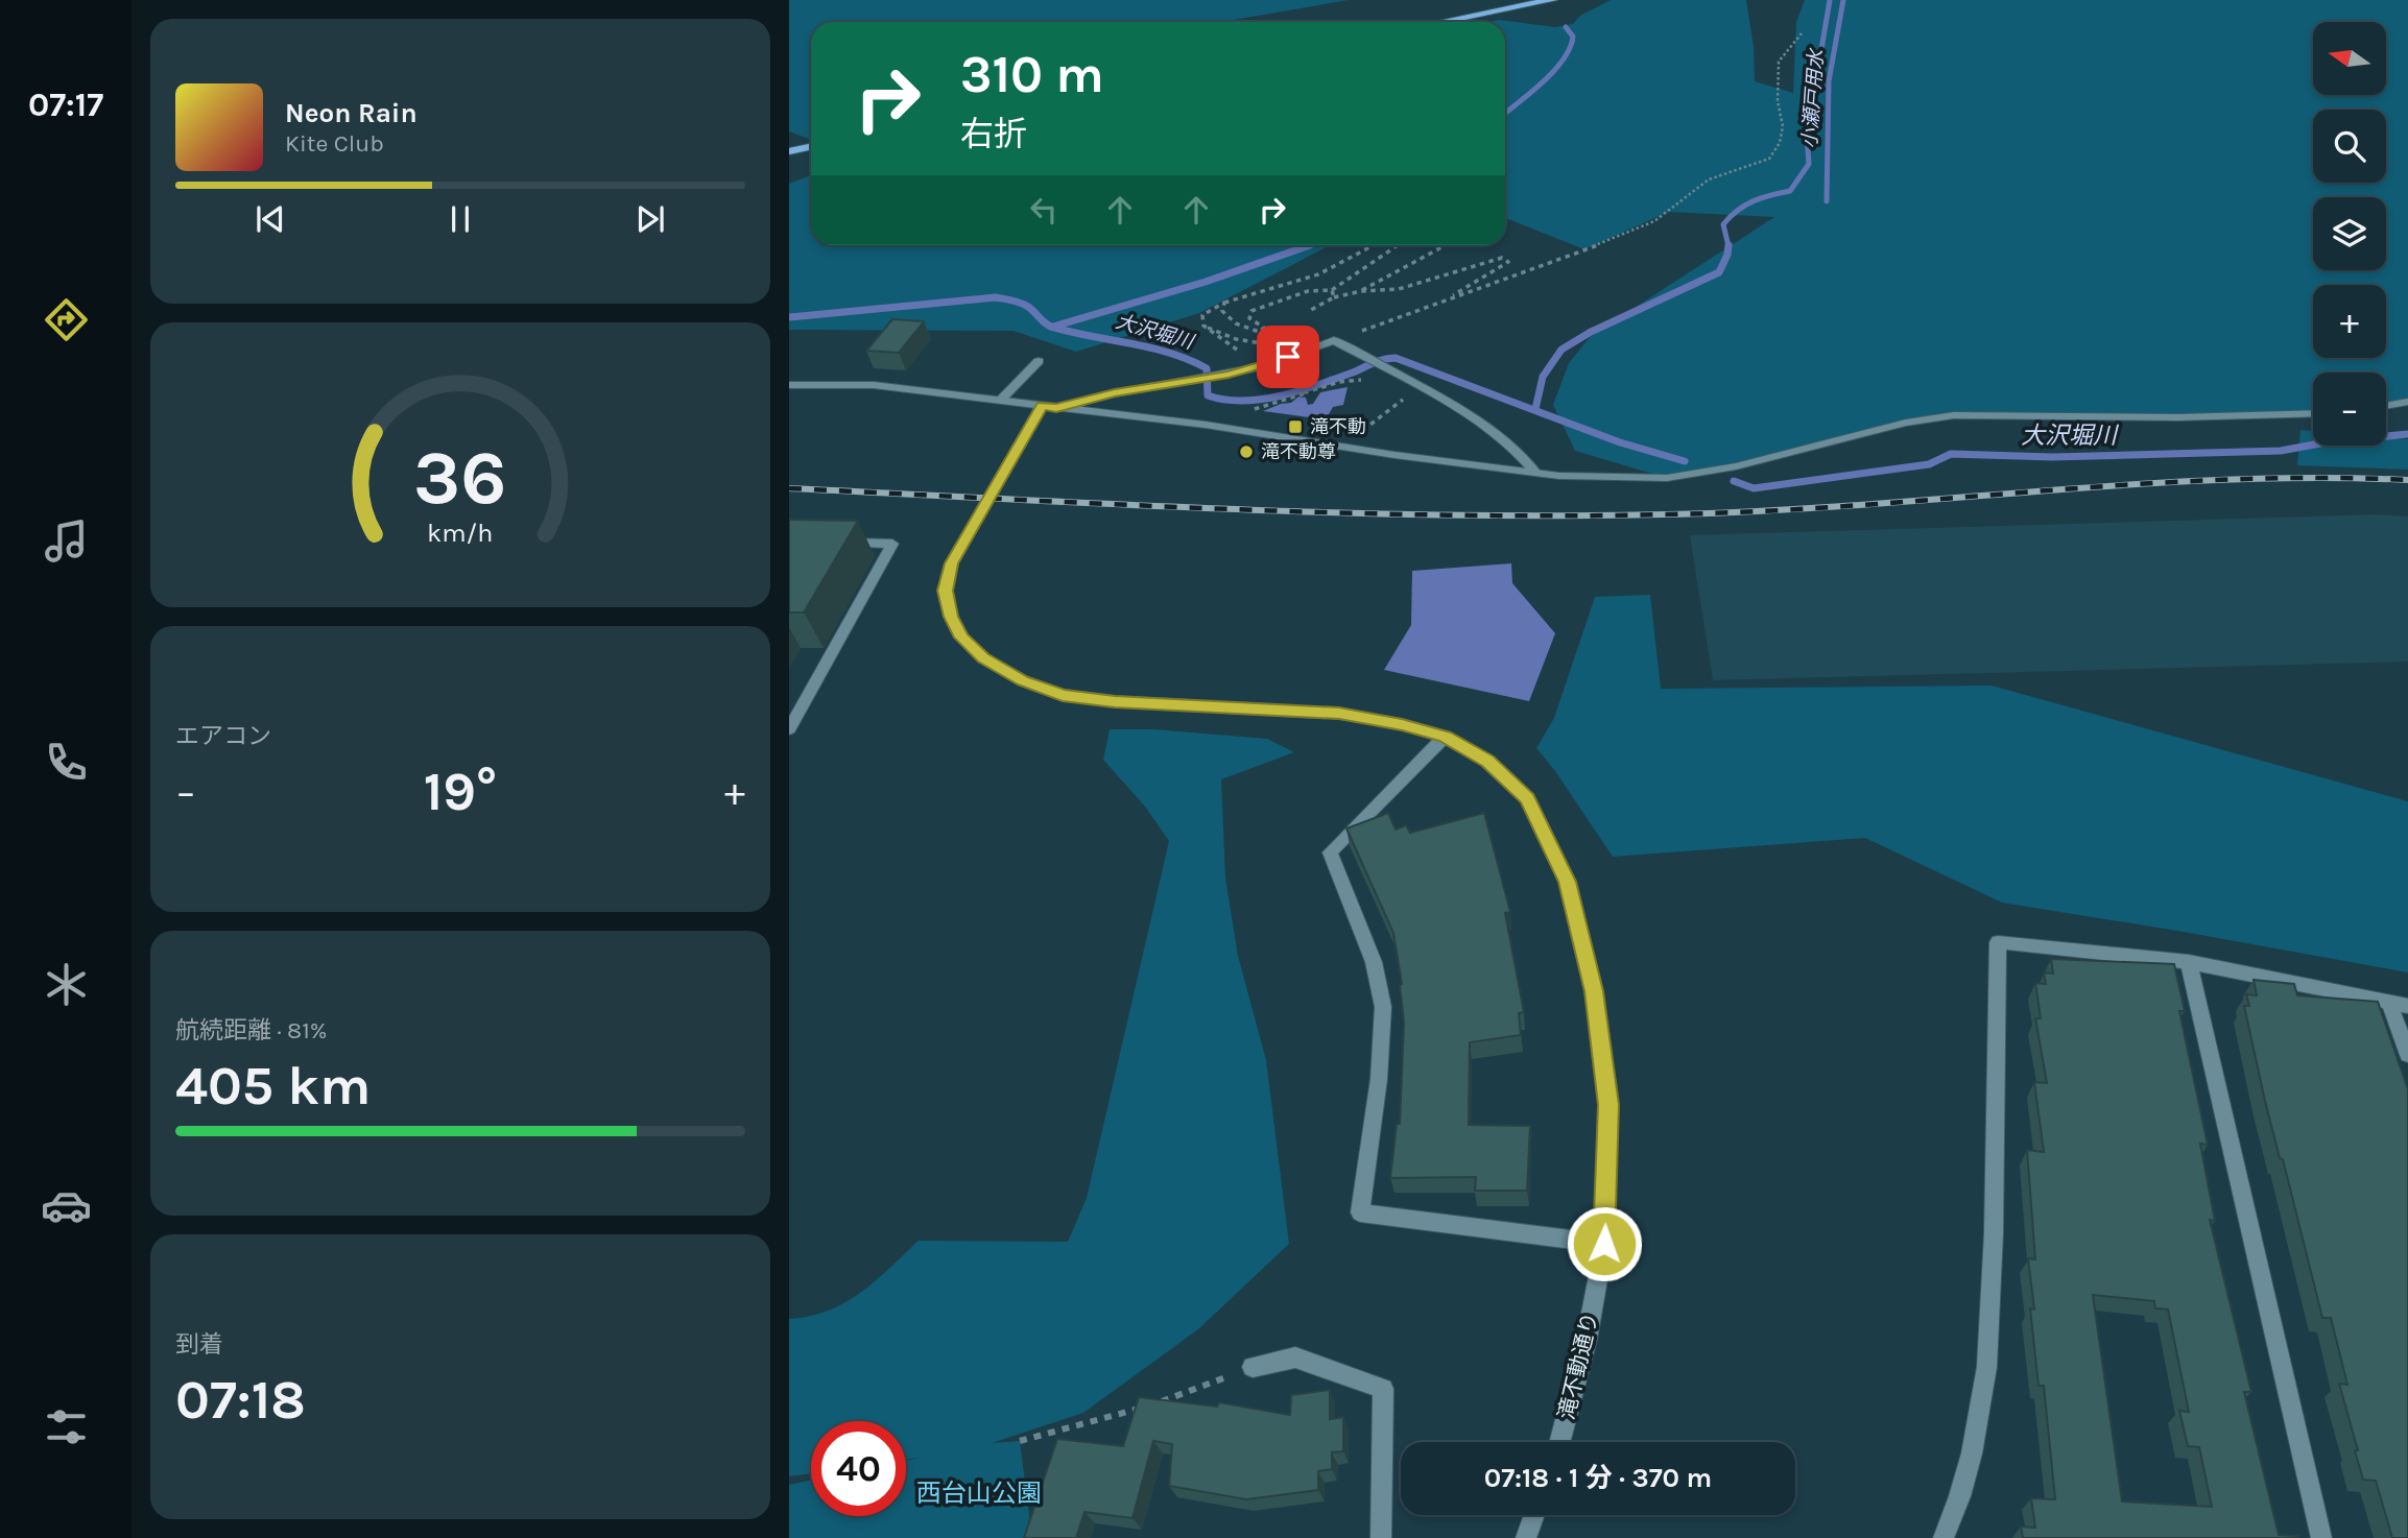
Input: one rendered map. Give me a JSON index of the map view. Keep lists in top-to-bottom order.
{
  "streets": {
    "street": ["滝不動通り"]
  },
  "water": ["小瀬戸用水", "大沢堀川"],
  "parks": ["西台山公園"],
  "places": {
    "transit": ["滝不動"],
    "other": ["滝不動尊"]
  },
  "north": "left",
  "page": {
    "tabs": "07:17",
    "map_buttons": ["+", "−"],
    "turn": ["310 m", "右折"],
    "song": ["Neon Rain", "Kite Club"],
    "tile": [
      "エアコン",
      ["航続距離 · 81%", "405 km"],
      ["到着", "07:18"]
    ],
    "heat": ["−", "19°", "+"],
    "limit": "40",
    "trip": "07:18 · 1 分 · 370 m",
    "gauge": ["36", "km/h"]
  }
}
